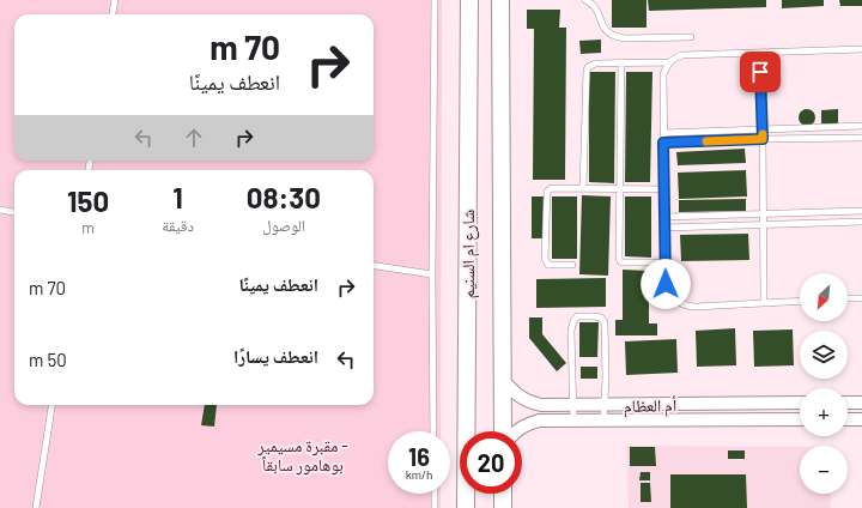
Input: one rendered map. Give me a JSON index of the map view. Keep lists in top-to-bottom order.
{
  "streets": {
    "main road": ["شارع ام السنيم"],
    "street": ["أم العظام"]
  },
  "crossings": [
    ["شارع ام السنيم", "أم العظام"]
  ],
  "parks": ["مقبرة مسيمير - بوهامور سابقاً"],
  "north": "bottom left",
  "page": {
    "turn": ["70 m", "انعطف يمينًا"],
    "eta": [
      "08:30",
      "الوصول",
      "1",
      "دقيقة",
      "150",
      "m"
    ],
    "list": [
      {
        "name": "انعطف يمينًا",
        "value": "70 m"
      },
      {
        "name": "انعطف يسارًا",
        "value": "50 m"
      }
    ],
    "map_buttons": ["+", "−"],
    "speed": "16 km/h",
    "limit": "20"
  }
}
